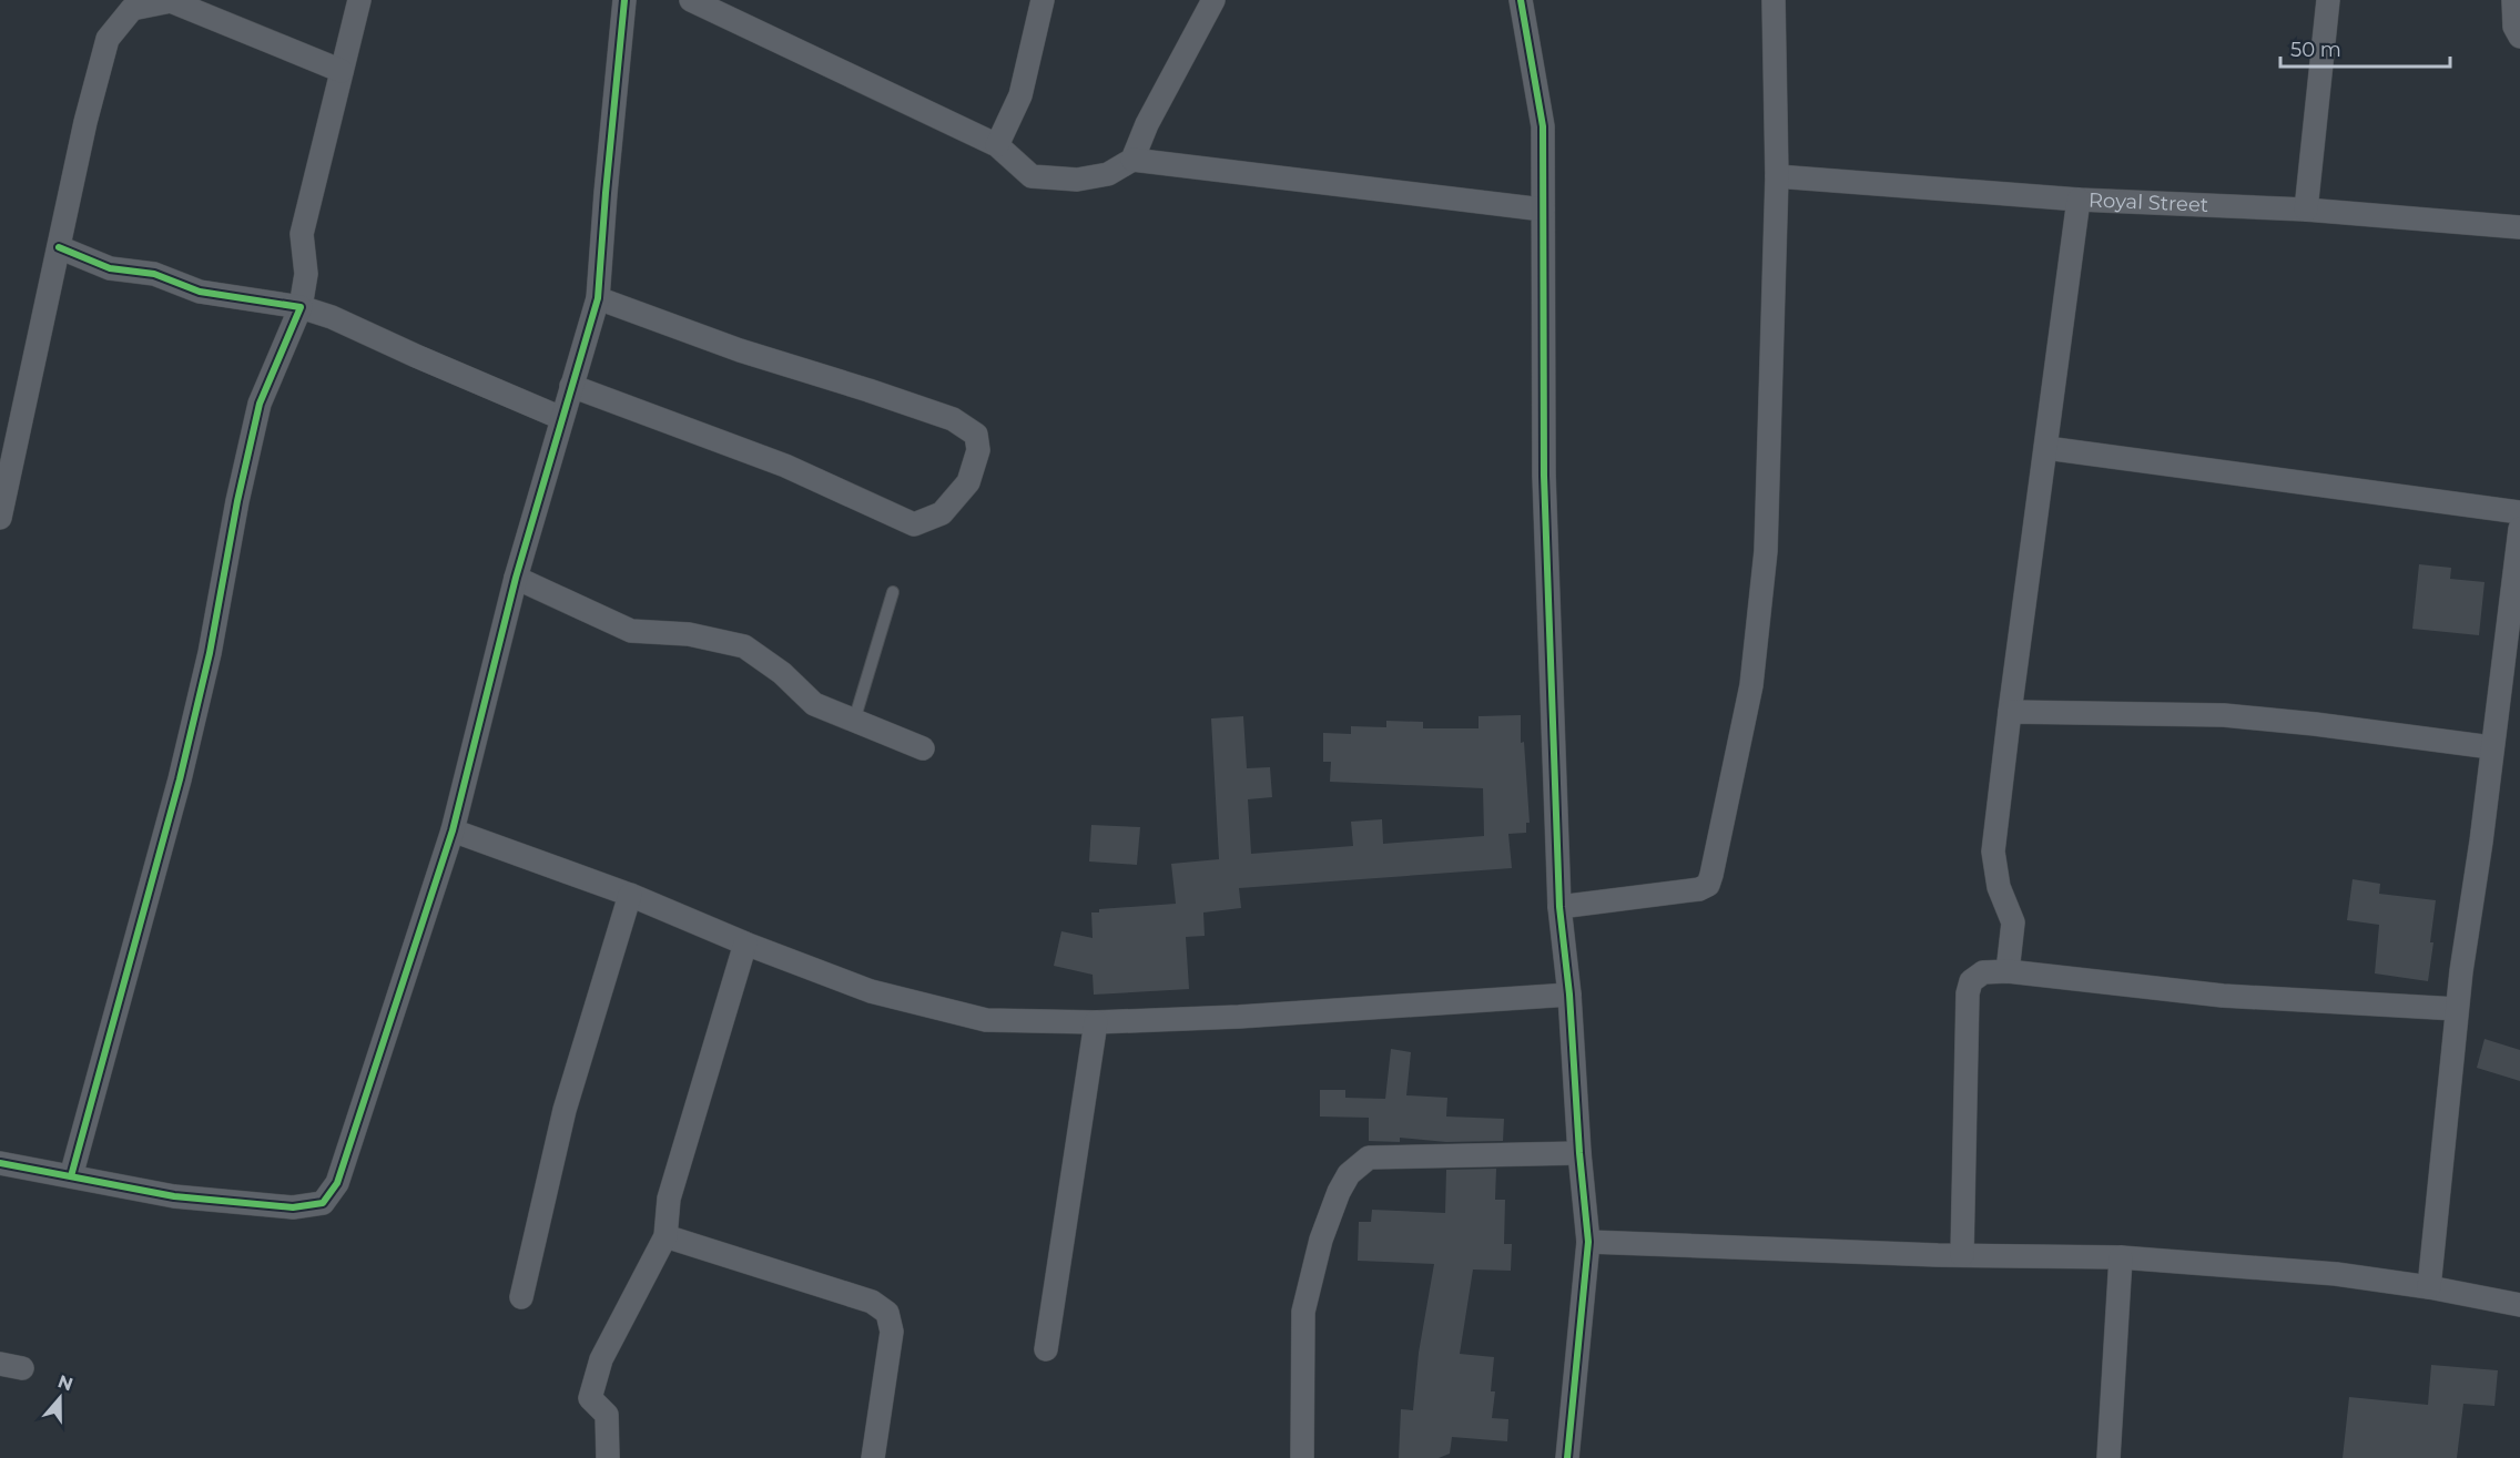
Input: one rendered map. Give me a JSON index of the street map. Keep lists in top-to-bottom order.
{
  "streets": {
    "street": ["Royal Street"]
  },
  "scale_bar": "50 m",
  "north": "top"
}
